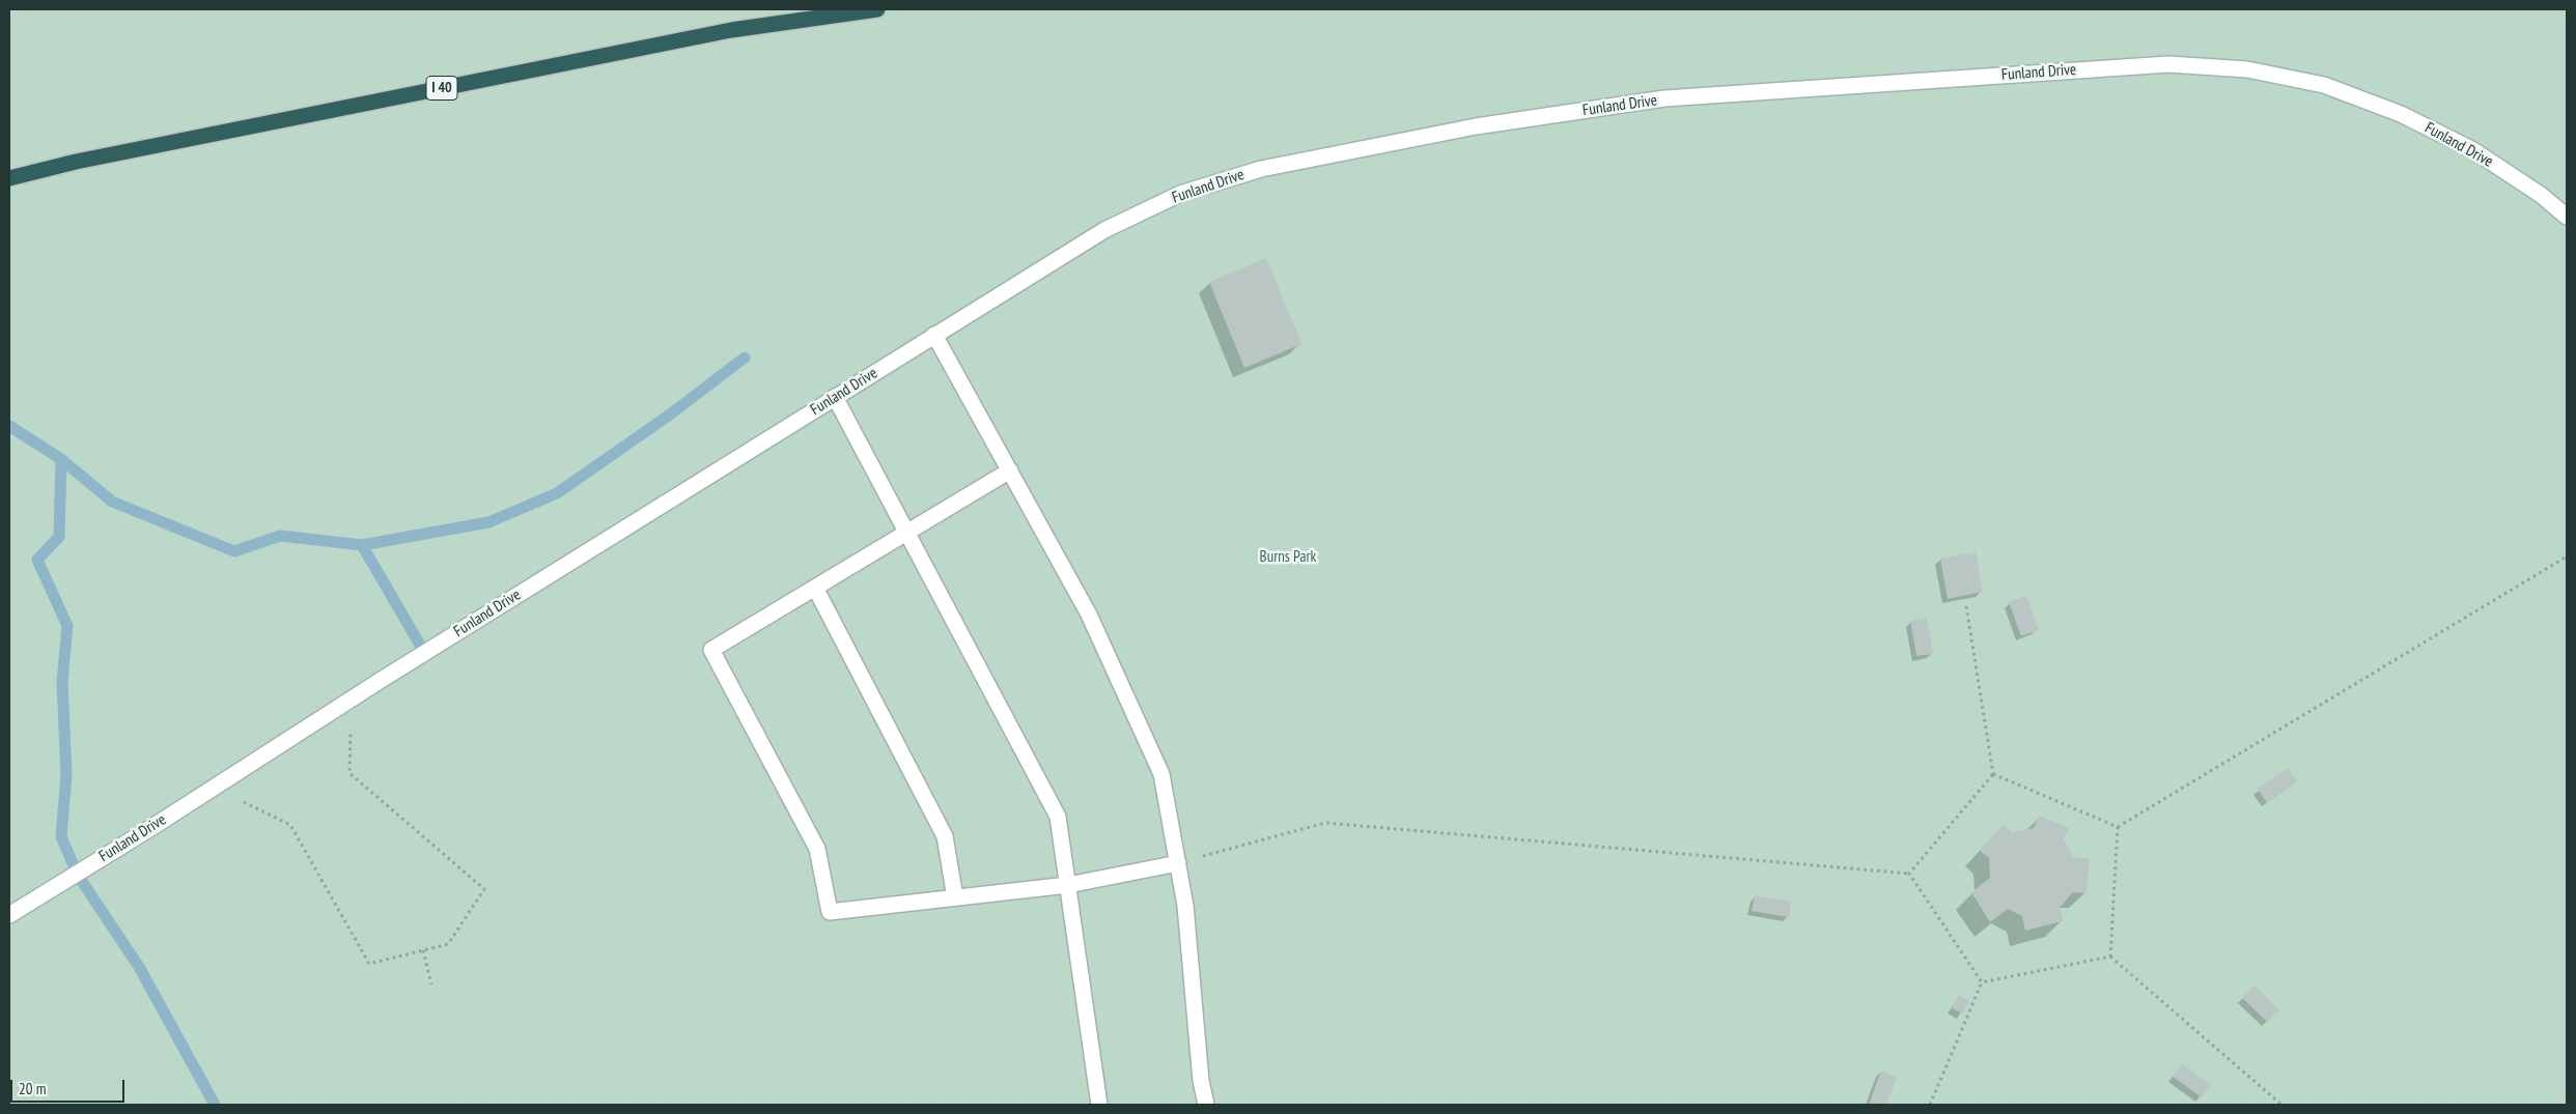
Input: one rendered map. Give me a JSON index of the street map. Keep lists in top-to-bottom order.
{
  "streets": {
    "highway": ["I 40"],
    "street": ["Funland Drive"]
  },
  "parks": ["Burns Park"],
  "scale_bar": "20 m"
}
